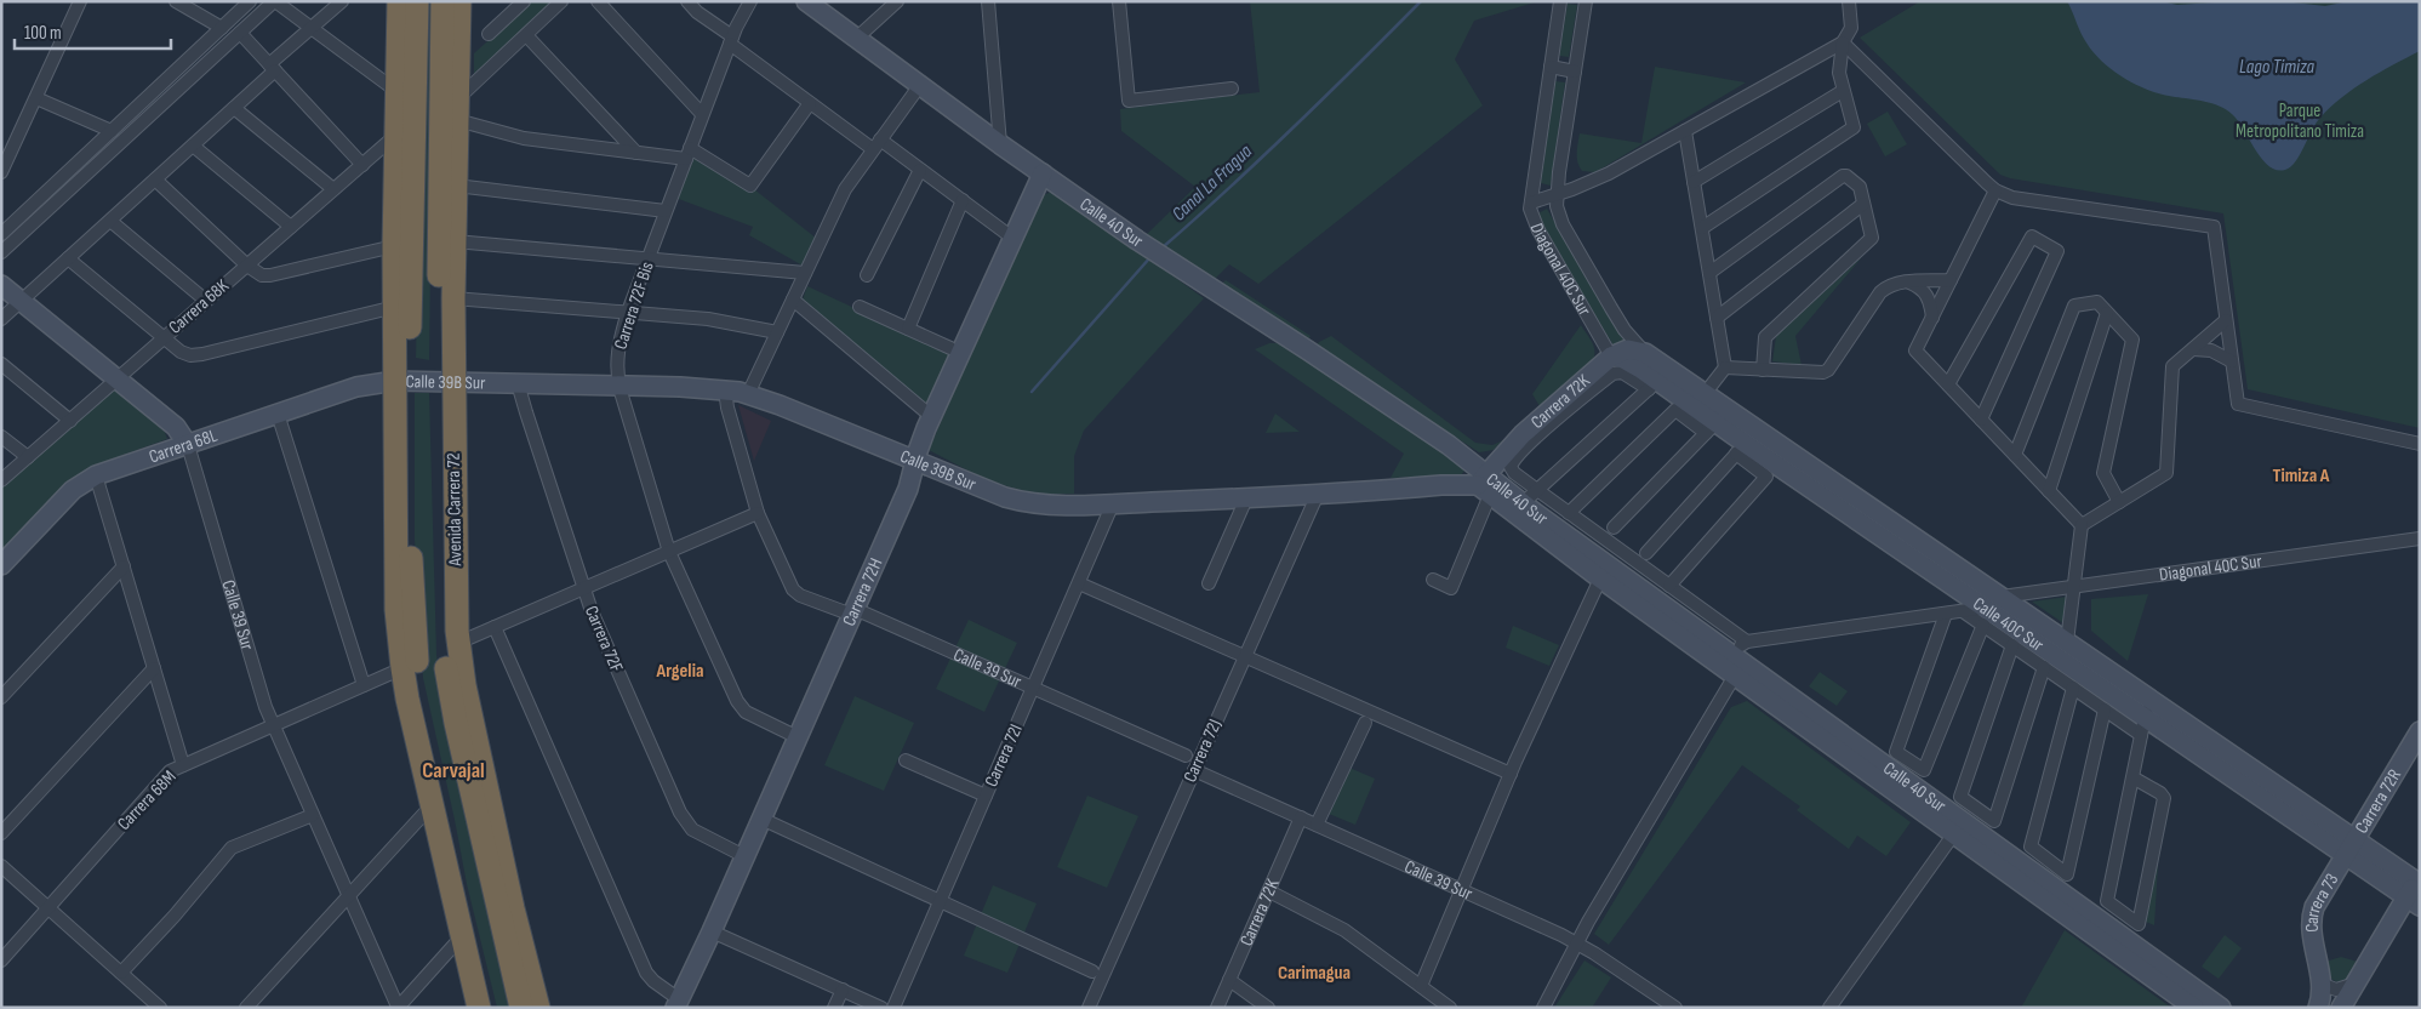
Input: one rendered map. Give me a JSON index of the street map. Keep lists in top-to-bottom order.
{
  "streets": {
    "highway": ["Avenida Carrera 72"],
    "street": [
      "Calle 40 Sur",
      "Diagonal 40C Sur",
      "Carrera 72F Bis",
      "Carrera 68K",
      "Calle 39B Sur",
      "Carrera 72K",
      "Carrera 68L",
      "Carrera 72H",
      "Calle 39 Sur",
      "Calle 40C Sur",
      "Carrera 72F",
      "Carrera 72J",
      "Carrera 72I",
      "Carrera 68M",
      "Carrera 72R",
      "Carrera 73"
    ]
  },
  "crossings": [
    ["Calle 40 Sur", "Calle 39B Sur"],
    ["Calle 40 Sur", "Carrera 72K"],
    ["Calle 40 Sur", "Carrera 72H"],
    ["Calle 40 Sur", "Calle 40C Sur"],
    ["Diagonal 40C Sur", "Carrera 72K"],
    ["Diagonal 40C Sur", "Calle 40C Sur"],
    ["Carrera 72F Bis", "Calle 39B Sur"],
    ["Carrera 72F Bis", "Carrera 72H"],
    ["Carrera 68K", "Calle 39 Sur"],
    ["Calle 39B Sur", "Carrera 72K"],
    ["Calle 39B Sur", "Carrera 68L"],
    ["Calle 39B Sur", "Avenida Carrera 72"],
    ["Calle 39B Sur", "Carrera 72H"],
    ["Calle 39B Sur", "Carrera 72F"],
    ["Calle 39B Sur", "Carrera 72J"],
    ["Calle 39B Sur", "Carrera 72I"],
    ["Carrera 72K", "Calle 39 Sur"],
    ["Carrera 72K", "Calle 40C Sur"],
    ["Carrera 68L", "Calle 39 Sur"],
    ["Carrera 72H", "Calle 39 Sur"],
    ["Carrera 72H", "Carrera 72F"],
    ["Calle 39 Sur", "Carrera 72J"],
    ["Calle 39 Sur", "Carrera 72I"],
    ["Calle 39 Sur", "Carrera 68M"],
    ["Calle 40C Sur", "Carrera 72R"],
    ["Calle 40C Sur", "Carrera 73"],
    ["Carrera 72R", "Carrera 73"]
  ],
  "districts": [
    "Timiza A",
    "Argelia",
    "Carvajal",
    "Carimagua"
  ],
  "water": ["Lago Timiza", "Canal La Fragua"],
  "parks": ["Parque Metropolitano Timiza"],
  "scale_bar": "100 m"
}
